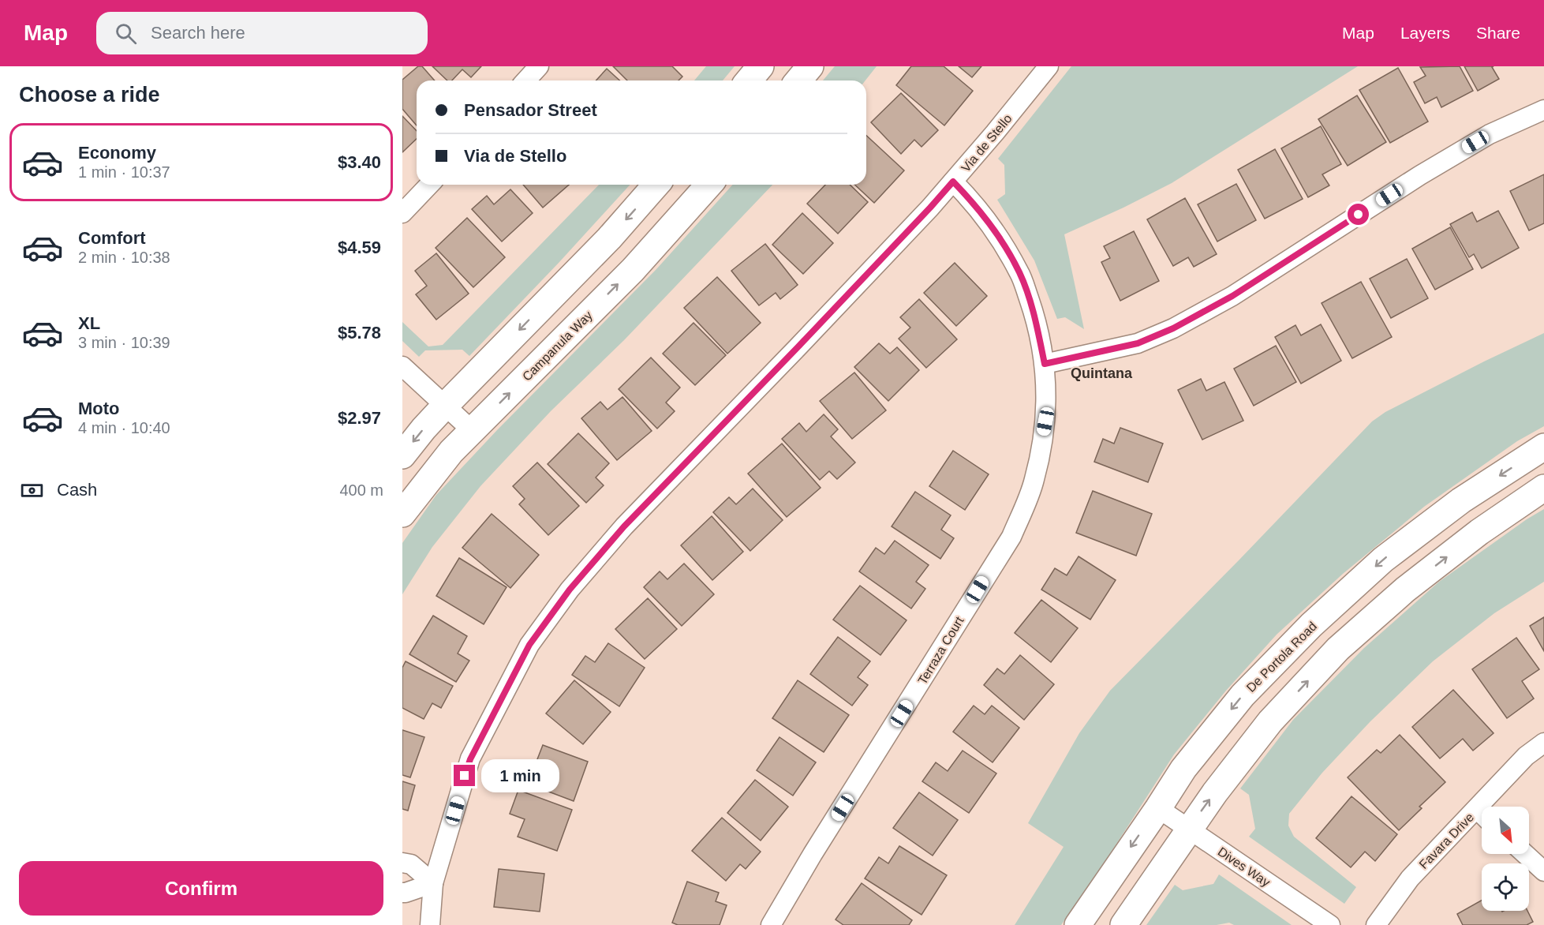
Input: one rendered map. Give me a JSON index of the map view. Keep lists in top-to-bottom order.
{
  "streets": {
    "main road": ["Campanula Way", "De Portola Road"],
    "street": [
      "Via de Stello",
      "Terraza Court",
      "Favara Drive",
      "Dives Way"
    ]
  },
  "crossings": [
    ["Via de Stello", "Terraza Court"],
    ["De Portola Road", "Dives Way"]
  ],
  "districts": ["Quintana"],
  "north": "bottom right",
  "page": {
    "header": "Map",
    "search": "Search here",
    "nav": ["Map", "Layers", "Share"],
    "heading": "Choose a ride",
    "banner": ["Pensador Street", "Via de Stello"],
    "list": [
      {
        "name": "Economy",
        "note": "1 min · 10:37",
        "value": "$3.40"
      },
      {
        "name": "Comfort",
        "note": "2 min · 10:38",
        "value": "$4.59"
      },
      {
        "name": "XL",
        "note": "3 min · 10:39",
        "value": "$5.78"
      },
      {
        "name": "Moto",
        "note": "4 min · 10:40",
        "value": "$2.97"
      }
    ],
    "pay": ["Cash", "400 m"],
    "bubble": "1 min",
    "buttons": "Confirm"
  }
}
